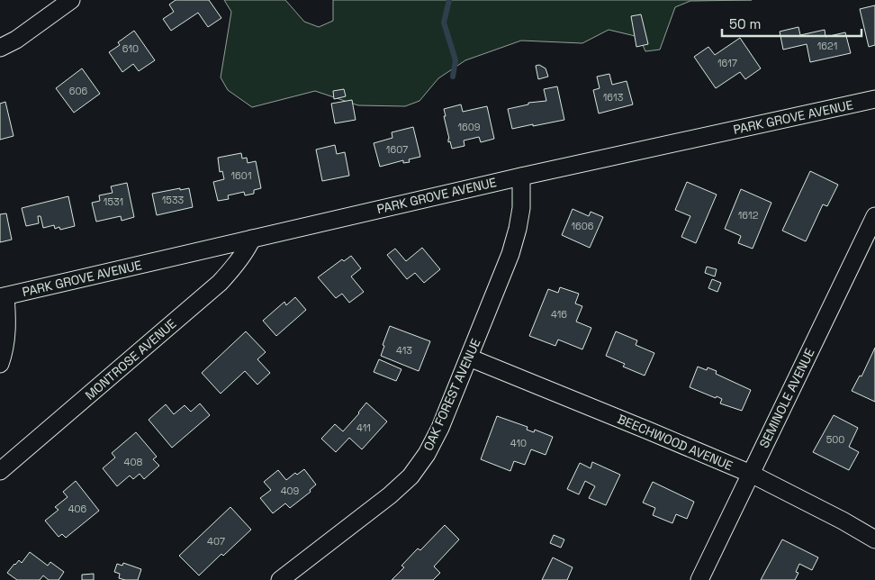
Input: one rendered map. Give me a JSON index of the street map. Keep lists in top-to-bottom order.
{
  "streets": {
    "street": [
      "PARK GROVE AVENUE",
      "MONTROSE AVENUE",
      "OAK FOREST AVENUE",
      "SEMINOLE AVENUE",
      "BEECHWOOD AVENUE"
    ]
  },
  "crossings": [
    ["PARK GROVE AVENUE", "MONTROSE AVENUE"],
    ["PARK GROVE AVENUE", "OAK FOREST AVENUE"],
    ["OAK FOREST AVENUE", "BEECHWOOD AVENUE"],
    ["SEMINOLE AVENUE", "BEECHWOOD AVENUE"]
  ],
  "house_numbers": [
    "1621",
    "610",
    "1617",
    "606",
    "1613",
    "1609",
    "1607",
    "1601",
    "1533",
    "1531",
    "1612",
    "1606",
    "416",
    "413",
    "411",
    "500",
    "410",
    "408",
    "409",
    "406",
    "407"
  ],
  "scale_bar": "50 m"
}
